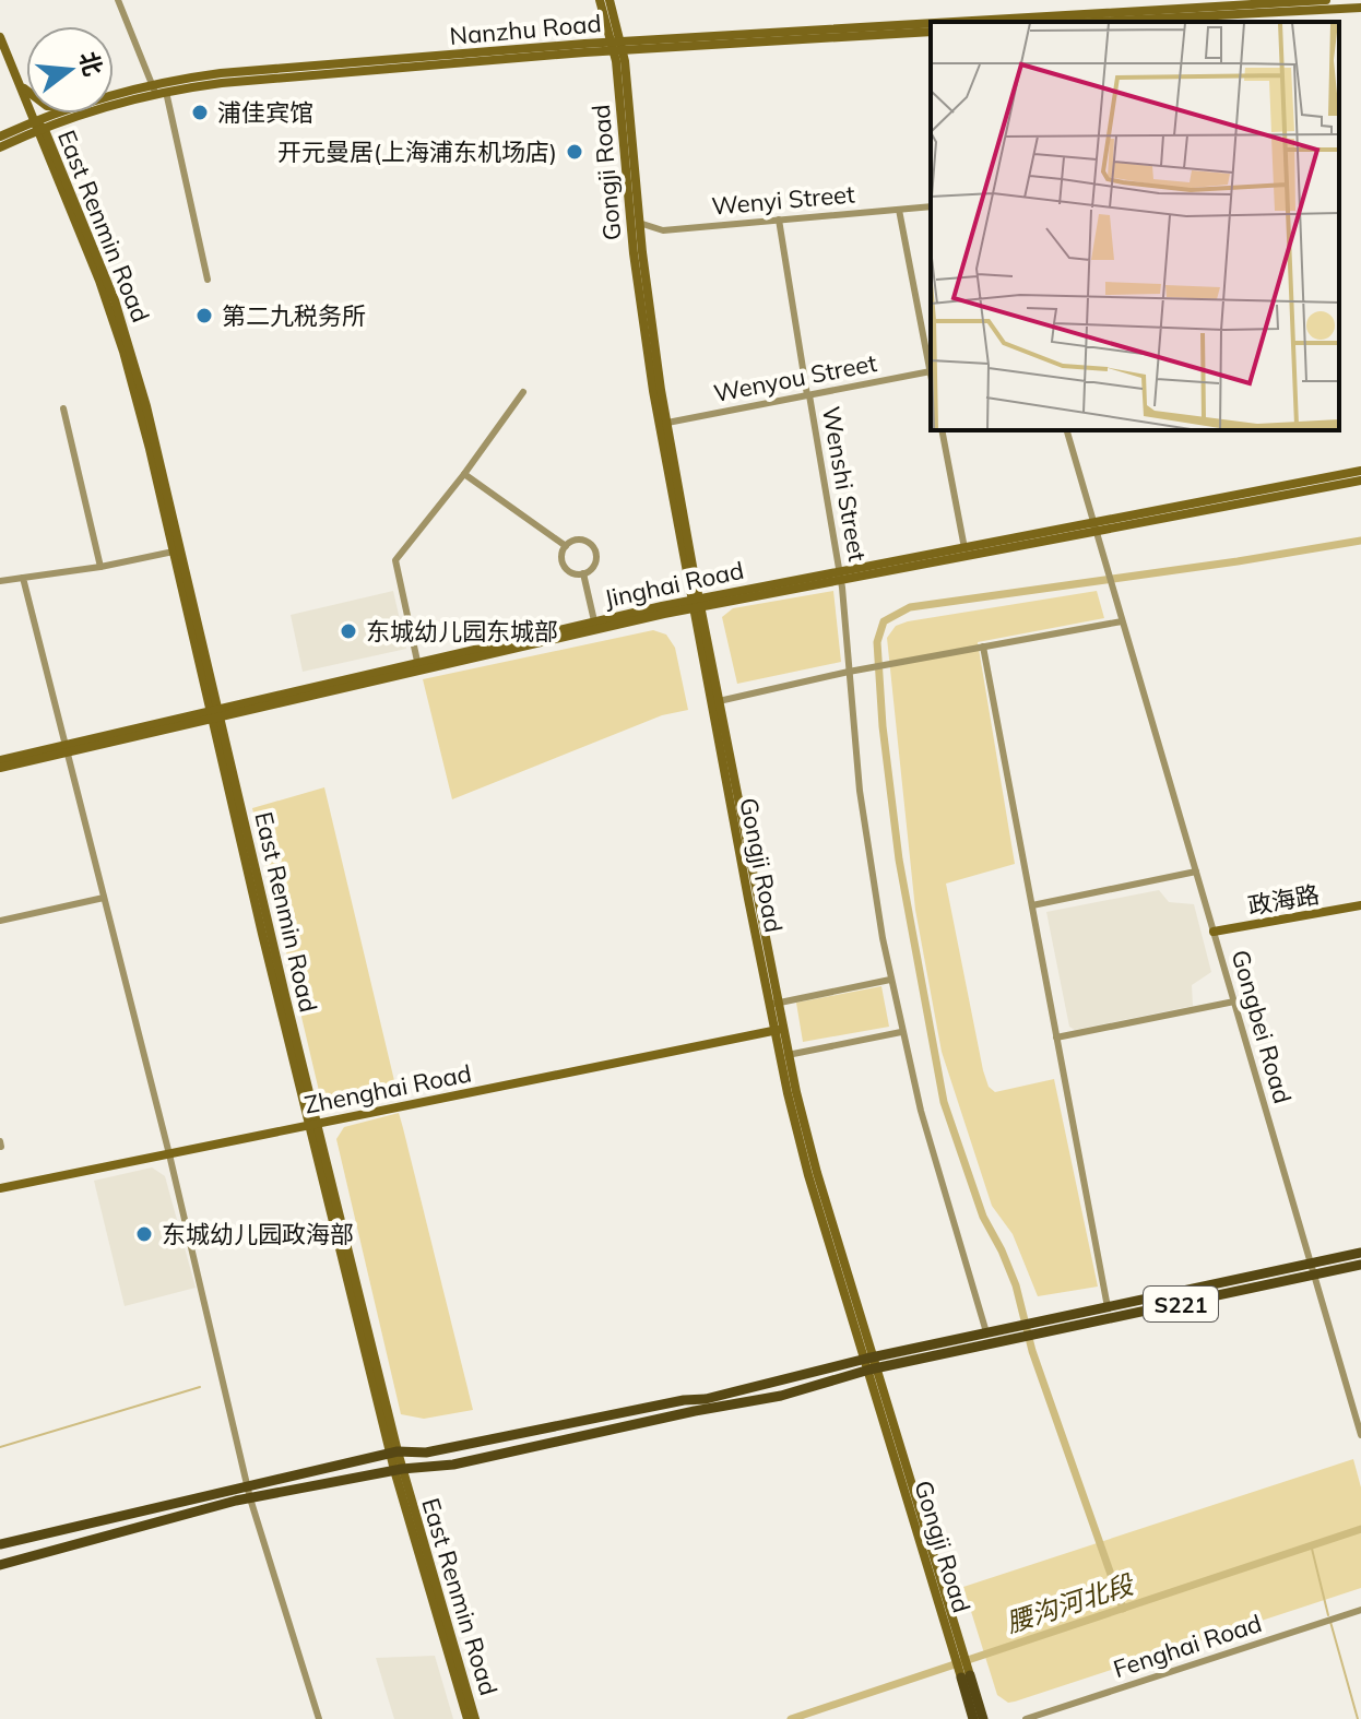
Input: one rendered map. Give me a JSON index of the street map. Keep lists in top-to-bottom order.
{
  "streets": {
    "main road": [
      "Nanzhu Road",
      "Gongji Road",
      "East Renmin Road",
      "Jinghai Road",
      "政海路",
      "Zhenghai Road",
      "S221"
    ],
    "street": [
      "Wenyi Street",
      "Wenyou Street",
      "Wenshi Street",
      "Gongbei Road",
      "Fenghai Road"
    ]
  },
  "crossings": [
    ["Nanzhu Road", "Gongji Road"],
    ["Nanzhu Road", "East Renmin Road"],
    ["Gongji Road", "Wenyi Street"],
    ["Gongji Road", "Wenyou Street"],
    ["Gongji Road", "Jinghai Road"],
    ["Gongji Road", "Zhenghai Road"],
    ["Gongji Road", "S221"],
    ["Wenyi Street", "Wenshi Street"],
    ["East Renmin Road", "Jinghai Road"],
    ["East Renmin Road", "Zhenghai Road"],
    ["Wenyou Street", "Wenshi Street"],
    ["Wenshi Street", "Jinghai Road"],
    ["Wenshi Street", "S221"],
    ["Jinghai Road", "Gongbei Road"],
    ["政海路", "Gongbei Road"],
    ["Gongbei Road", "S221"]
  ],
  "water": ["腰沟河北段"],
  "places": [
    "浦佳宾馆",
    "开元曼居(上海浦东机场店)",
    "第二九税务所",
    "东城幼儿园东城部",
    "东城幼儿园政海部"
  ],
  "north": "right"
}
